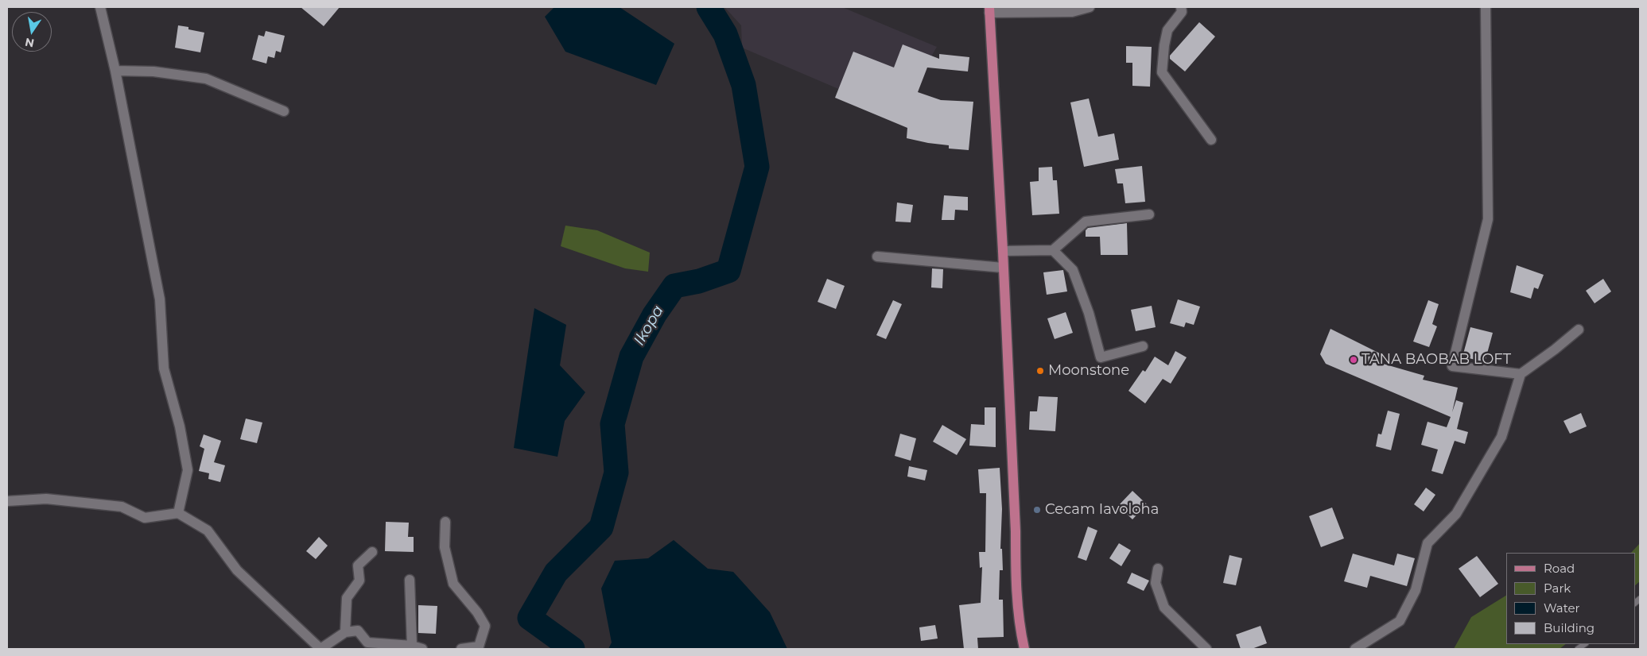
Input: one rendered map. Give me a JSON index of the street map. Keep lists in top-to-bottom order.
{
  "water": ["Ikopa"],
  "places": ["TANA BAOBAB LOFT", "Moonstone", "Cecam Iavoloha"],
  "legend": [
    "Road",
    "Park",
    "Water",
    "Building"
  ],
  "north": "bottom"
}
